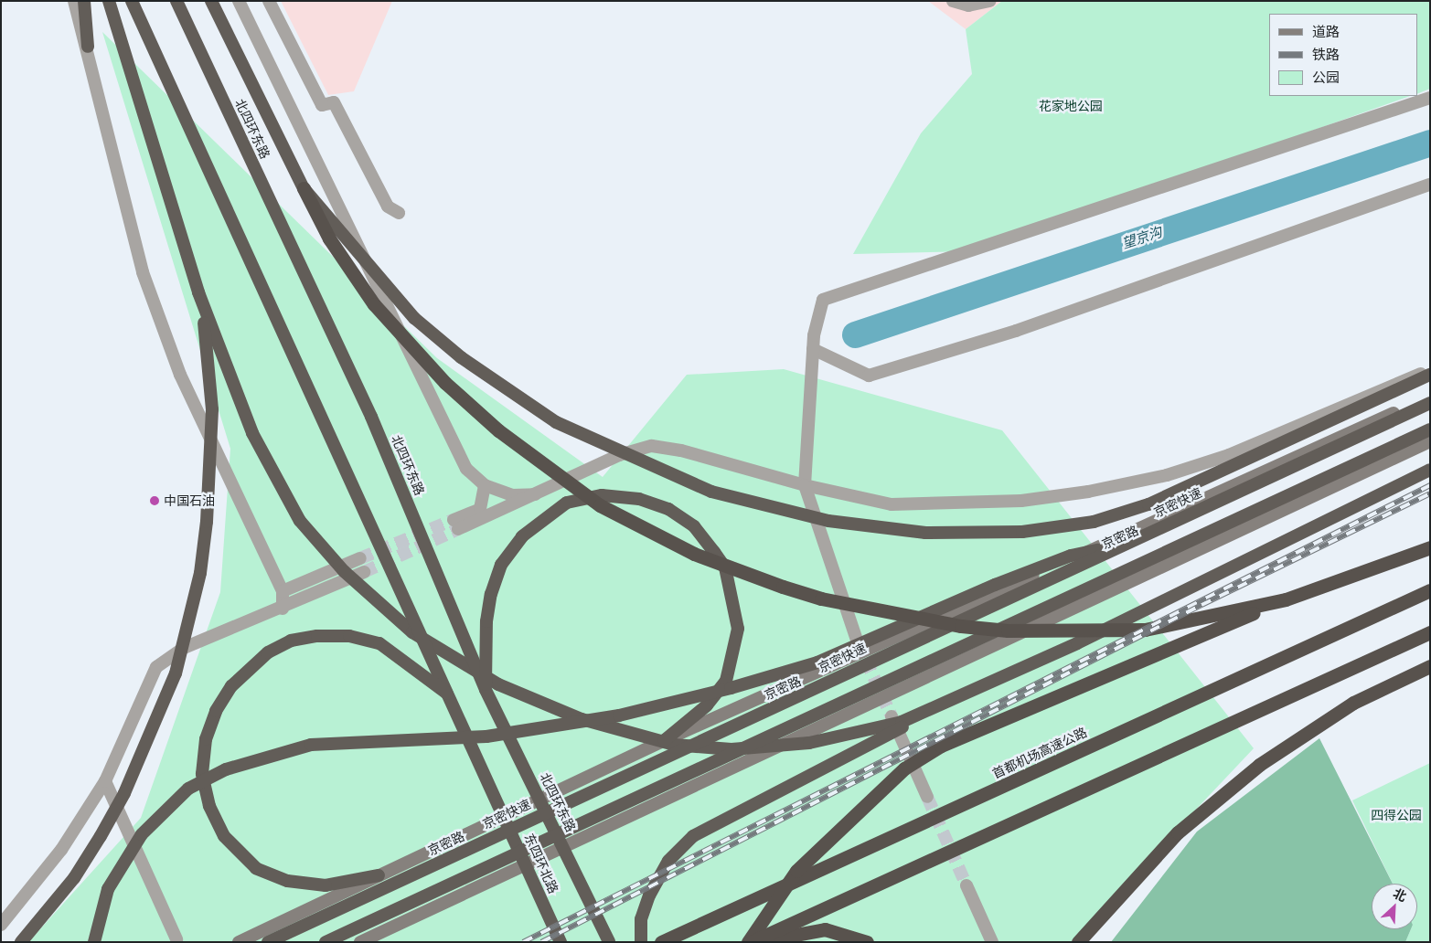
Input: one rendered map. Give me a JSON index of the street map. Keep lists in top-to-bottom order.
{
  "streets": {
    "highway": [
      "北四环东路",
      "京密快速",
      "首都机场高速公路",
      "东四环北路"
    ],
    "main road": ["京密路"]
  },
  "water": ["望京沟"],
  "parks": ["花家地公园", "四得公园"],
  "places": ["中国石油"],
  "legend": ["道路", "铁路", "公园"],
  "north": "top right"
}
